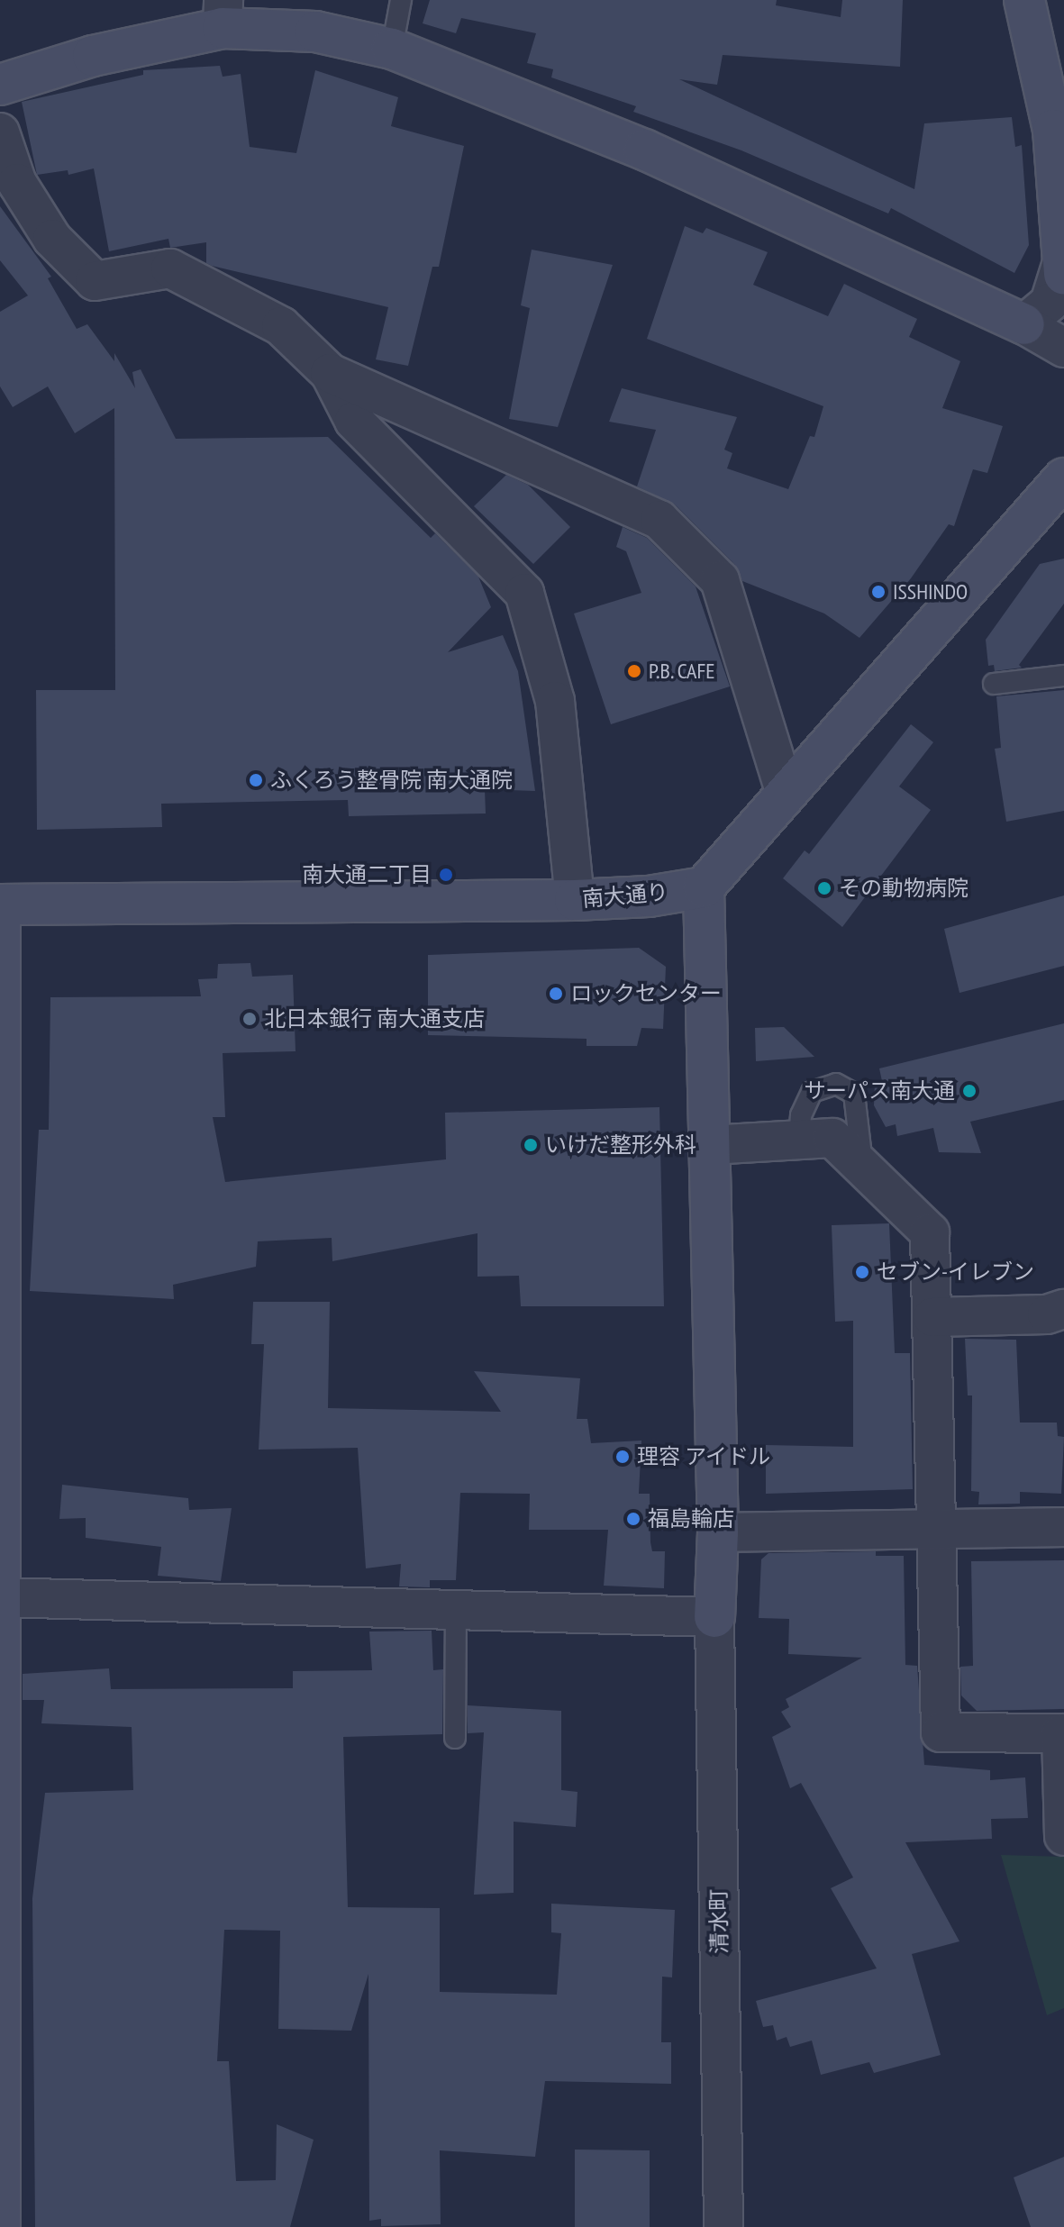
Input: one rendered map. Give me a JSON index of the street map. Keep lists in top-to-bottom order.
{
  "streets": {
    "main road": ["南大通り"],
    "street": ["清水町"]
  },
  "places": [
    "ISSHINDO",
    "P.B. CAFE",
    "ふくろう整骨院 南大通院",
    "南大通二丁目",
    "その動物病院",
    "ロックセンター",
    "北日本銀行 南大通支店",
    "サーパス南大通",
    "いけだ整形外科",
    "セブン-イレブン",
    "理容 アイドル",
    "福島輪店"
  ]
}
